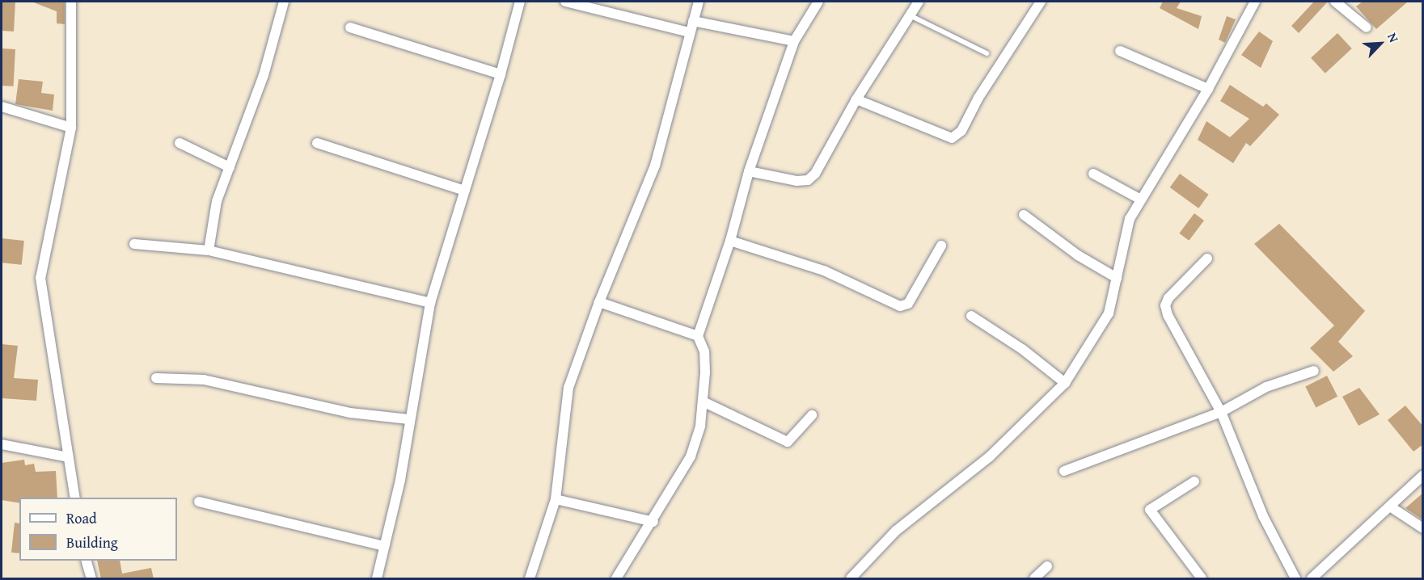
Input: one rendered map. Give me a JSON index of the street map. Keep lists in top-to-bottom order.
{
  "legend": ["Road", "Building"],
  "north": "top right"
}
